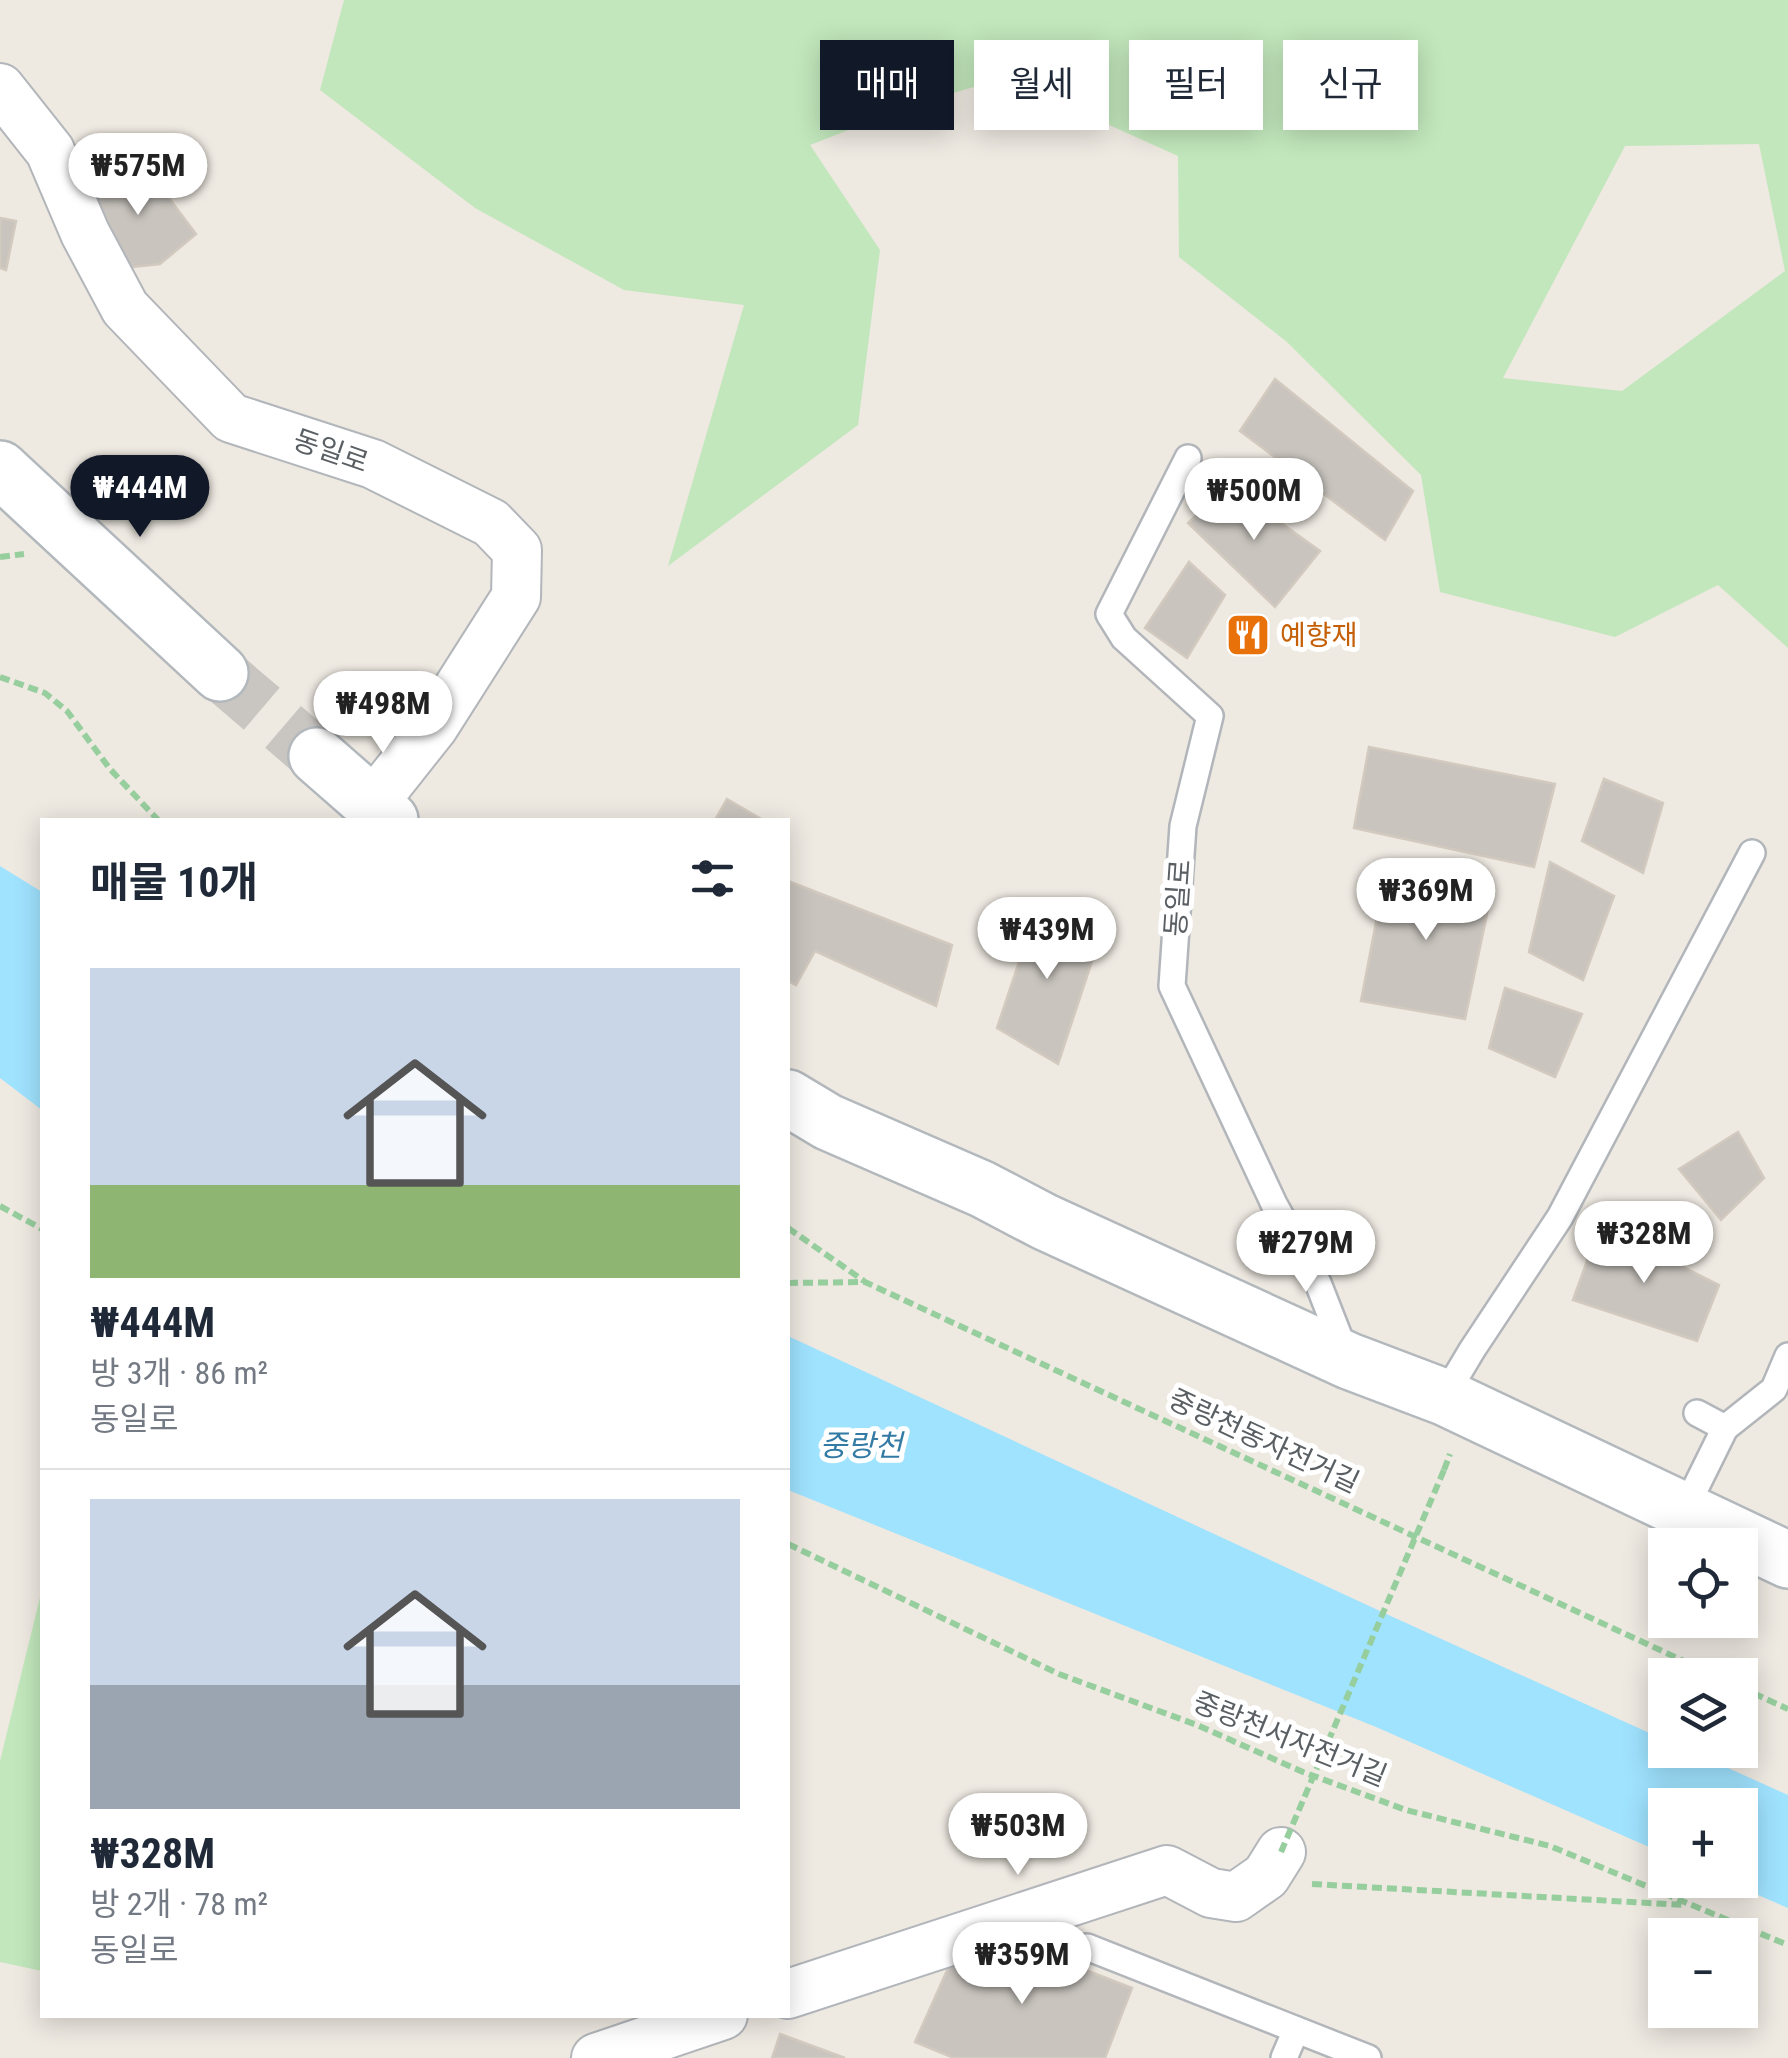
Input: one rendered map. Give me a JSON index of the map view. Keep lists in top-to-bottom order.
{
  "streets": {
    "street": ["동일로"],
    "path": ["중랑천동자전거길", "중랑천서자전거길"]
  },
  "water": ["중랑천"],
  "places": {
    "restaurant": ["예향재"]
  },
  "page": {
    "chip": [
      "매매",
      "월세",
      "필터",
      "신규"
    ],
    "price": [
      "₩575M",
      "₩444M",
      "₩500M",
      "₩498M",
      "₩369M",
      "₩439M",
      "₩328M",
      "₩279M",
      "₩503M",
      "₩359M"
    ],
    "heading": "매물 10개",
    "list": [
      {
        "name": "₩444M",
        "note": "방 3개 · 86 m² · 동일로"
      },
      {
        "name": "₩328M",
        "note": "방 2개 · 78 m² · 동일로"
      }
    ],
    "map_buttons": ["+", "−"]
  }
}
